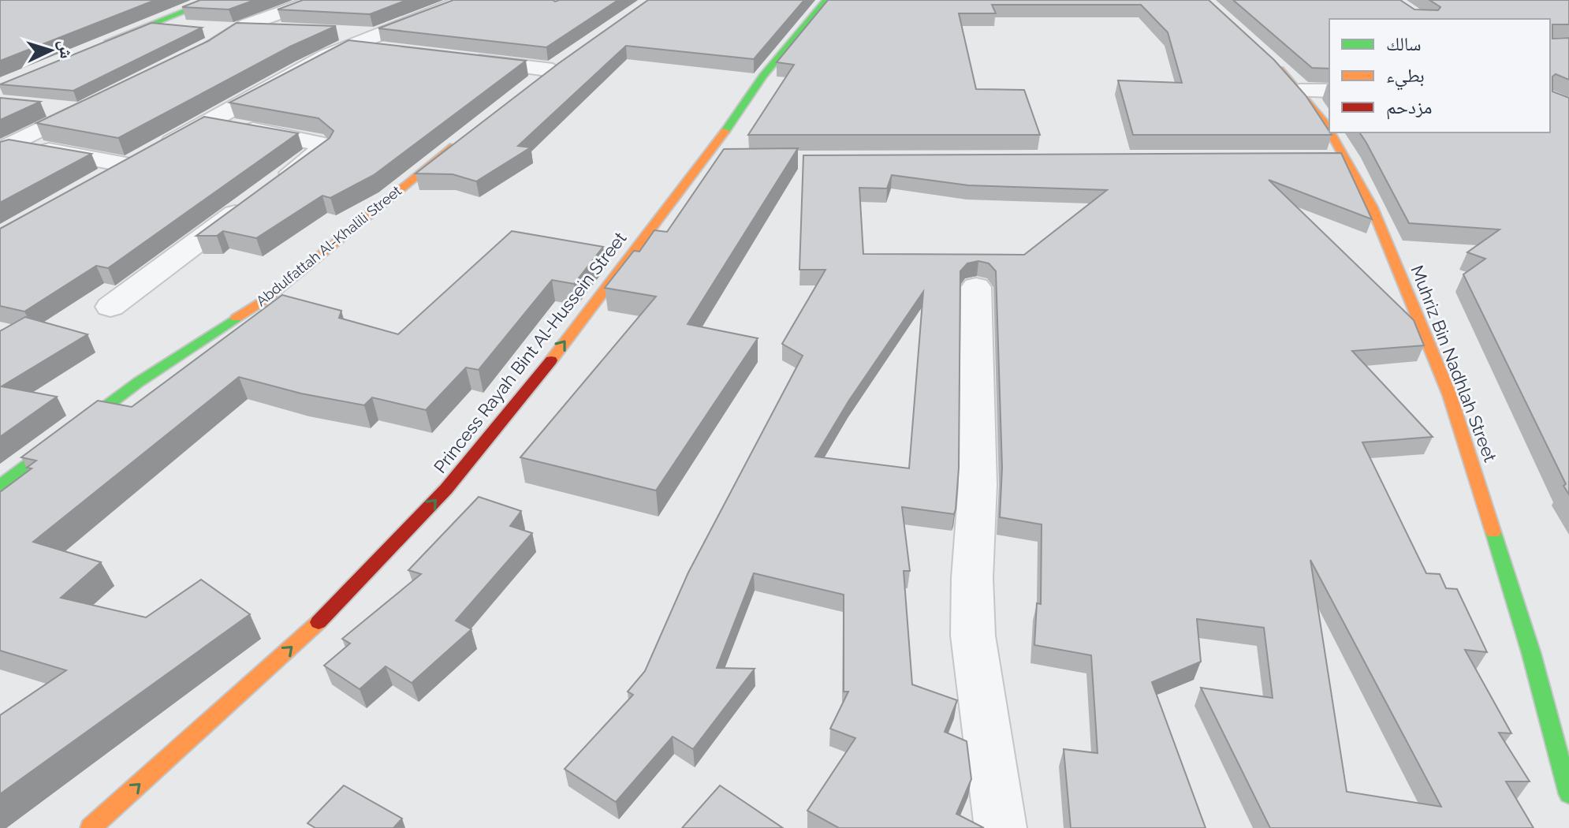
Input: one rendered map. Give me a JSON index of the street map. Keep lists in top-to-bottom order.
{
  "streets": {
    "street": ["Abdulfattah Al-Khalili Street", "Princess Rayah Bint Al-Hussein Street", "Muhriz Bin Nadhlah Street"]
  },
  "one_way": ["Princess Rayah Bint Al-Hussein Street"],
  "legend": ["سالك", "بطيء", "مزدحم"],
  "north": "right"
}
